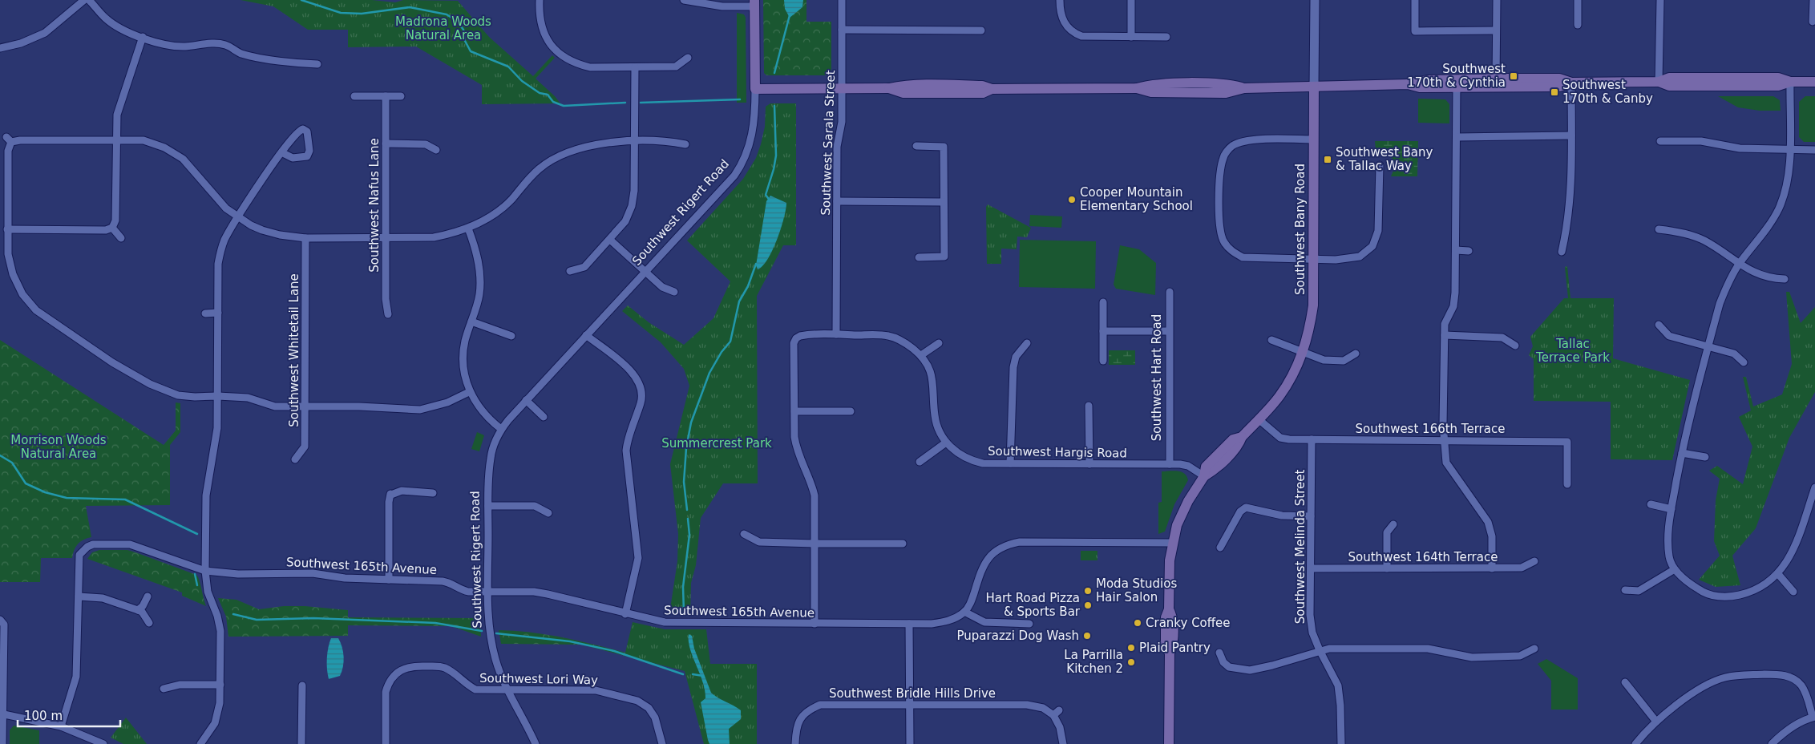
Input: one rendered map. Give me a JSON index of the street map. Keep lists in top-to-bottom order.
{
  "streets": {
    "main road": ["Southwest Rigert Road", "Southwest Bany Road"],
    "street": [
      "Southwest Sarala Street",
      "Southwest Nafus Lane",
      "Southwest Whitetail Lane",
      "Southwest Hart Road",
      "Southwest 166th Terrace",
      "Southwest Hargis Road",
      "Southwest Melinda Street",
      "Southwest 164th Terrace",
      "Southwest 165th Avenue",
      "Southwest Lori Way",
      "Southwest Bridle Hills Drive"
    ]
  },
  "crossings": [
    ["Southwest Sarala Street", "Southwest Hargis Road"],
    ["Southwest Rigert Road", "Southwest 165th Avenue"],
    ["Southwest Rigert Road", "Southwest Lori Way"],
    ["Southwest Bany Road", "Southwest 166th Terrace"],
    ["Southwest Bany Road", "Southwest Hargis Road"],
    ["Southwest Hart Road", "Southwest Hargis Road"],
    ["Southwest 166th Terrace", "Southwest Melinda Street"],
    ["Southwest Hargis Road", "Southwest 165th Avenue"],
    ["Southwest Melinda Street", "Southwest 164th Terrace"]
  ],
  "parks": [
    "Madrona Woods Natural Area",
    "Tallac Terrace Park",
    "Morrison Woods Natural Area",
    "Summercrest Park"
  ],
  "places": {
    "transit": ["Southwest 170th & Cynthia", "Southwest 170th & Canby", "Southwest Bany & Tallac Way"],
    "other": [
      "Cooper Mountain Elementary School",
      "Moda Studios Hair Salon",
      "Hart Road Pizza & Sports Bar",
      "Cranky Coffee",
      "Puparazzi Dog Wash",
      "Plaid Pantry",
      "La Parrilla Kitchen 2"
    ]
  },
  "scale_bar": "100 m"
}
